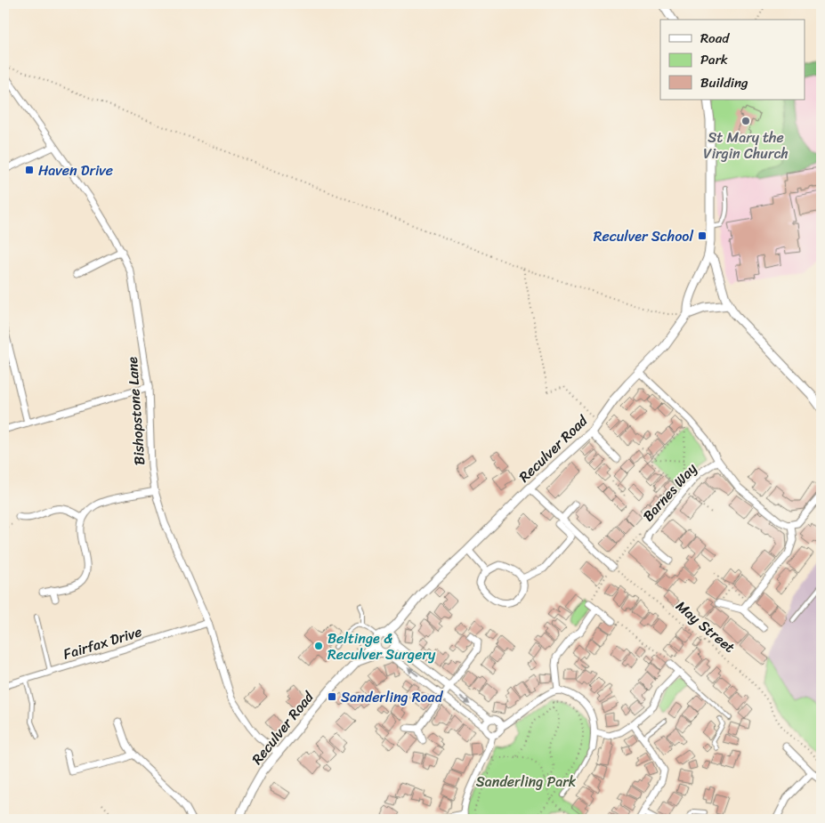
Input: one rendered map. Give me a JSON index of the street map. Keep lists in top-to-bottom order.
{
  "streets": {
    "street": [
      "Bishopstone Lane",
      "Reculver Road",
      "Barnes Way",
      "Fairfax Drive"
    ],
    "path": ["May Street"]
  },
  "crossings": [
    ["Bishopstone Lane", "Reculver Road"],
    ["Bishopstone Lane", "Fairfax Drive"],
    ["Reculver Road", "Barnes Way"]
  ],
  "parks": ["Sanderling Park"],
  "places": {
    "other": ["St Mary the Virgin Church", "Beltinge & Reculver Surgery"],
    "transit": ["Haven Drive", "Reculver School", "Sanderling Road"]
  },
  "legend": ["Road", "Park", "Building"]
}
